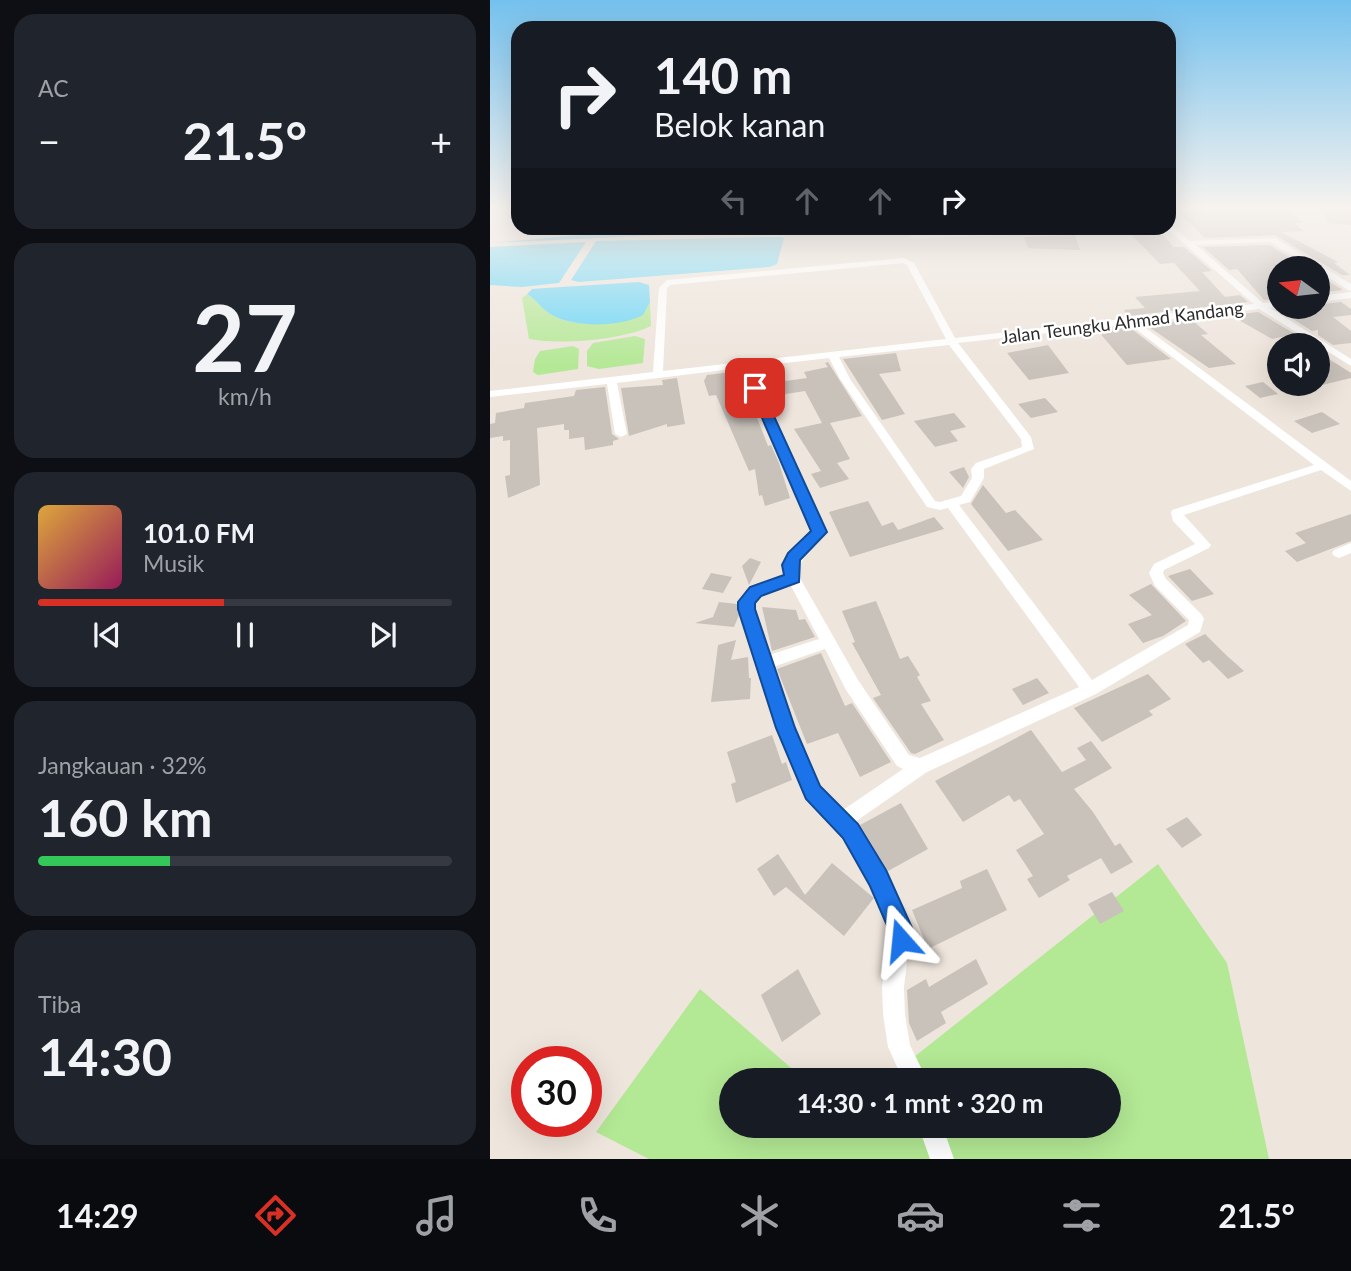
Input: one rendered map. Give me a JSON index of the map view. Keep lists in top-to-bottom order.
{
  "streets": {
    "street": ["Jalan Teungku Ahmad Kandang"]
  },
  "north": "left",
  "page": {
    "tile": [
      "AC",
      ["27", "km/h"],
      ["Jangkauan · 32%", "160 km"],
      ["Tiba", "14:30"]
    ],
    "turn": ["140 m", "Belok kanan"],
    "heat": ["−", "21.5°", "+"],
    "song": ["101.0 FM", "Musik"],
    "limit": "30",
    "trip": "14:30 · 1 mnt · 320 m",
    "tabs": ["14:29", "21.5°"]
  }
}
